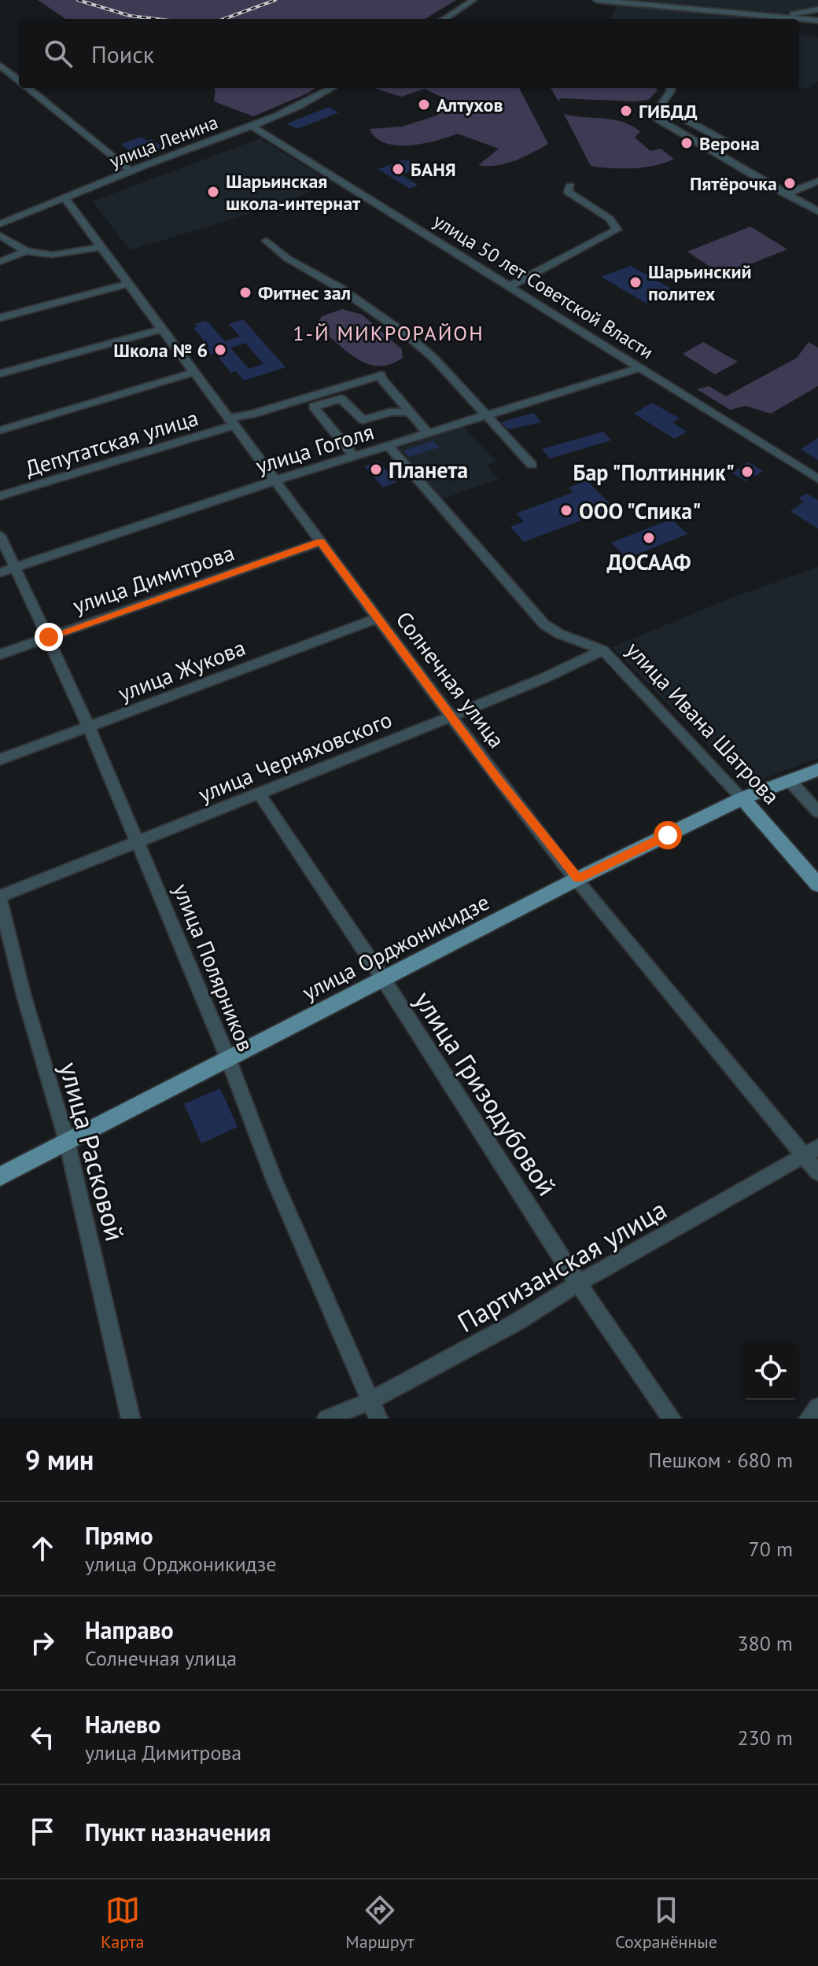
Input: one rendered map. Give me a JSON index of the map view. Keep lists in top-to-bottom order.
{
  "streets": {
    "main road": ["улица Ивана Шатрова", "улица Орджоникидзе"],
    "street": [
      "улица Ленина",
      "улица 50 лет Советской Власти",
      "Депутатская улица",
      "улица Гоголя",
      "улица Димитрова",
      "улица Жукова",
      "Солнечная улица",
      "улица Черняховского",
      "улица Полярников",
      "улица Гризодубовой",
      "улица Расковой",
      "Партизанская улица"
    ]
  },
  "crossings": [
    ["улица Ленина", "улица 50 лет Советской Власти"],
    ["улица Ленина", "Солнечная улица"],
    ["улица 50 лет Советской Власти", "улица Гоголя"],
    ["Депутатская улица", "Солнечная улица"],
    ["улица Гоголя", "Солнечная улица"],
    ["улица Гоголя", "улица Ивана Шатрова"],
    ["улица Гоголя", "улица Полярников"],
    ["улица Димитрова", "Солнечная улица"],
    ["улица Димитрова", "улица Полярников"],
    ["улица Жукова", "Солнечная улица"],
    ["улица Жукова", "улица Полярников"],
    ["Солнечная улица", "улица Черняховского"],
    ["Солнечная улица", "улица Орджоникидзе"],
    ["Солнечная улица", "Партизанская улица"],
    ["улица Ивана Шатрова", "улица Черняховского"],
    ["улица Ивана Шатрова", "улица Орджоникидзе"],
    ["улица Черняховского", "улица Полярников"],
    ["улица Черняховского", "улица Гризодубовой"],
    ["улица Черняховского", "улица Расковой"],
    ["улица Орджоникидзе", "улица Полярников"],
    ["улица Орджоникидзе", "улица Гризодубовой"],
    ["улица Орджоникидзе", "улица Расковой"],
    ["улица Полярников", "Партизанская улица"],
    ["улица Гризодубовой", "Партизанская улица"]
  ],
  "districts": ["1-Й МИКРОРАЙОН"],
  "places": [
    "Алтухов",
    "ГИБДД",
    "Верона",
    "БАНЯ",
    "Пятёрочка",
    "Шарьинская школа-интернат",
    "Шарьинский политех",
    "Фитнес зал",
    "Школа № 6",
    "Планета",
    "Бар \"Полтинник\"",
    "ООО \"Спика\"",
    "ДОСААФ"
  ],
  "page": {
    "search": "Поиск",
    "heading": ["9 мин", "Пешком · 680 m"],
    "list": [
      ["Прямо", "улица Орджоникидзе", "70 m"],
      ["Направо", "Солнечная улица", "380 m"],
      ["Налево", "улица Димитрова", "230 m"],
      "Пункт назначения"
    ],
    "nav": ["Карта", "Маршрут", "Сохранённые"]
  }
}
